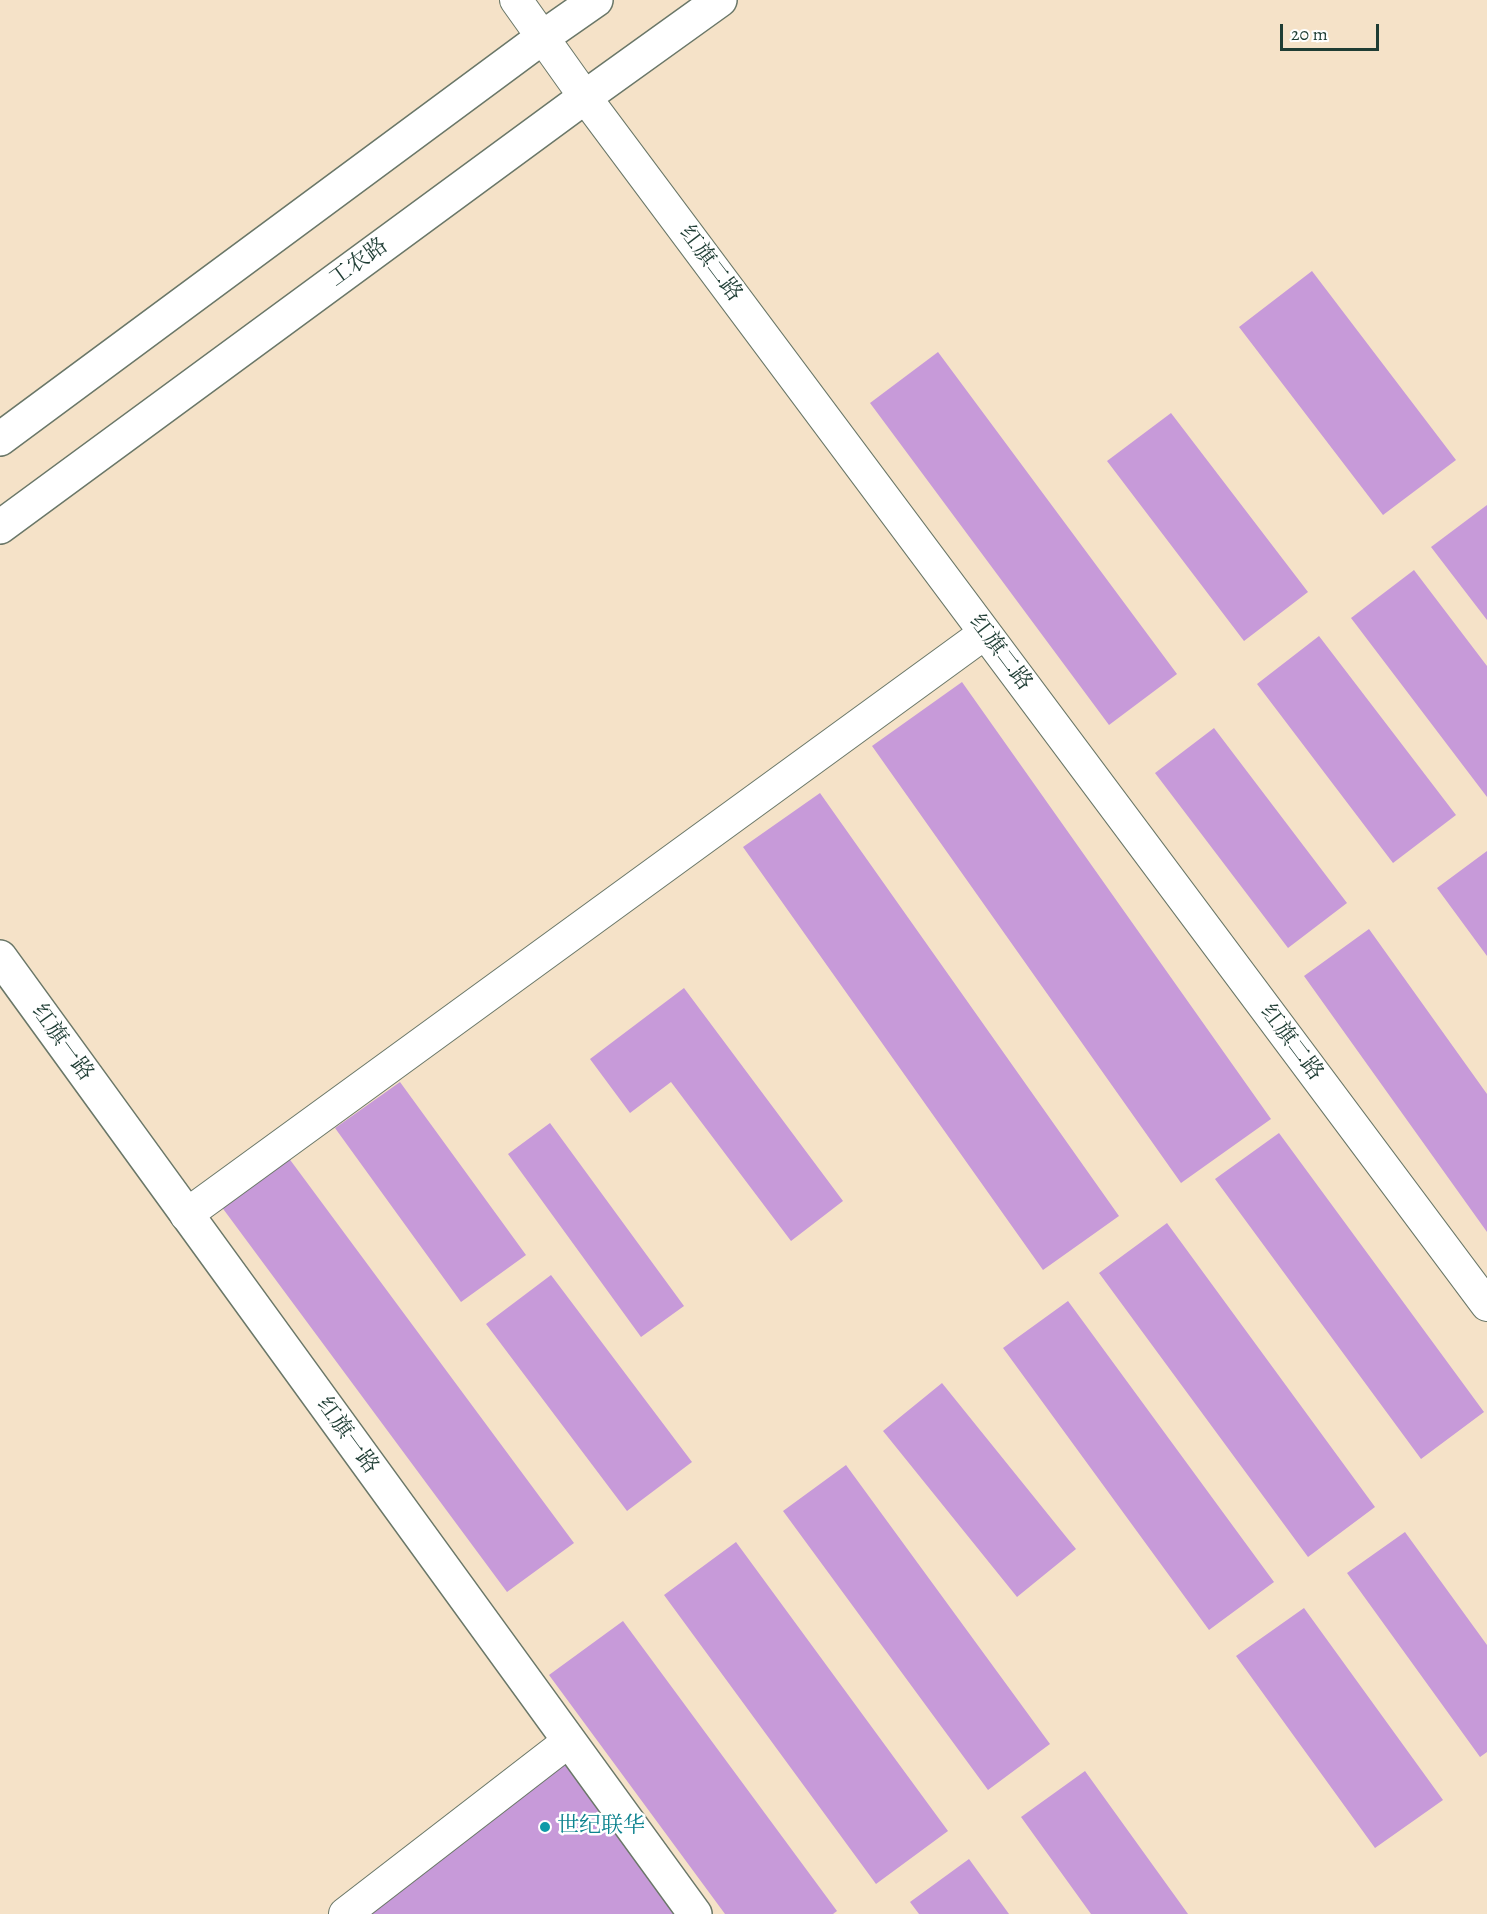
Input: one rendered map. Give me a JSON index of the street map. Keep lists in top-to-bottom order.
{
  "streets": {
    "main road": ["工农路", "红旗一路"],
    "street": ["红旗二路"]
  },
  "crossings": [
    ["工农路", "红旗二路"]
  ],
  "places": ["世纪联华"],
  "scale_bar": "20 m"
}
